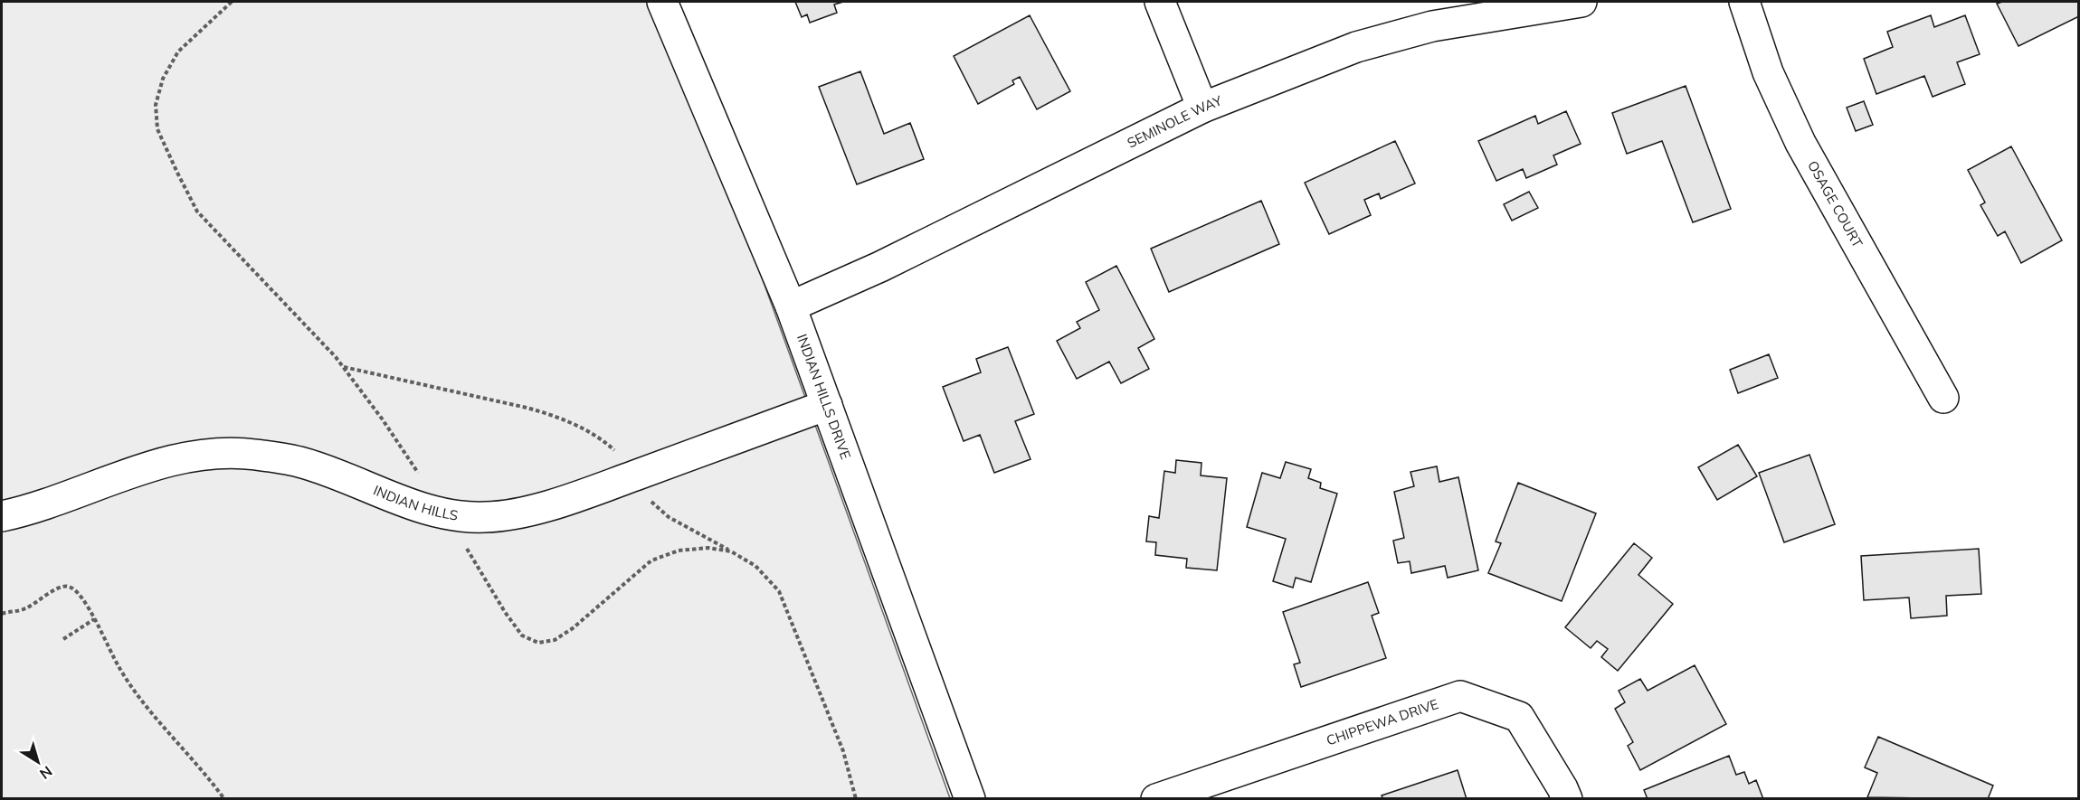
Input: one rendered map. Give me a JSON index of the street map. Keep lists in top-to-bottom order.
{
  "streets": {
    "street": [
      "SEMINOLE WAY",
      "OSAGE COURT",
      "INDIAN HILLS DRIVE",
      "INDIAN HILLS",
      "CHIPPEWA DRIVE"
    ]
  },
  "crossings": [
    ["SEMINOLE WAY", "INDIAN HILLS DRIVE"],
    ["INDIAN HILLS DRIVE", "INDIAN HILLS"]
  ],
  "north": "bottom right"
}
